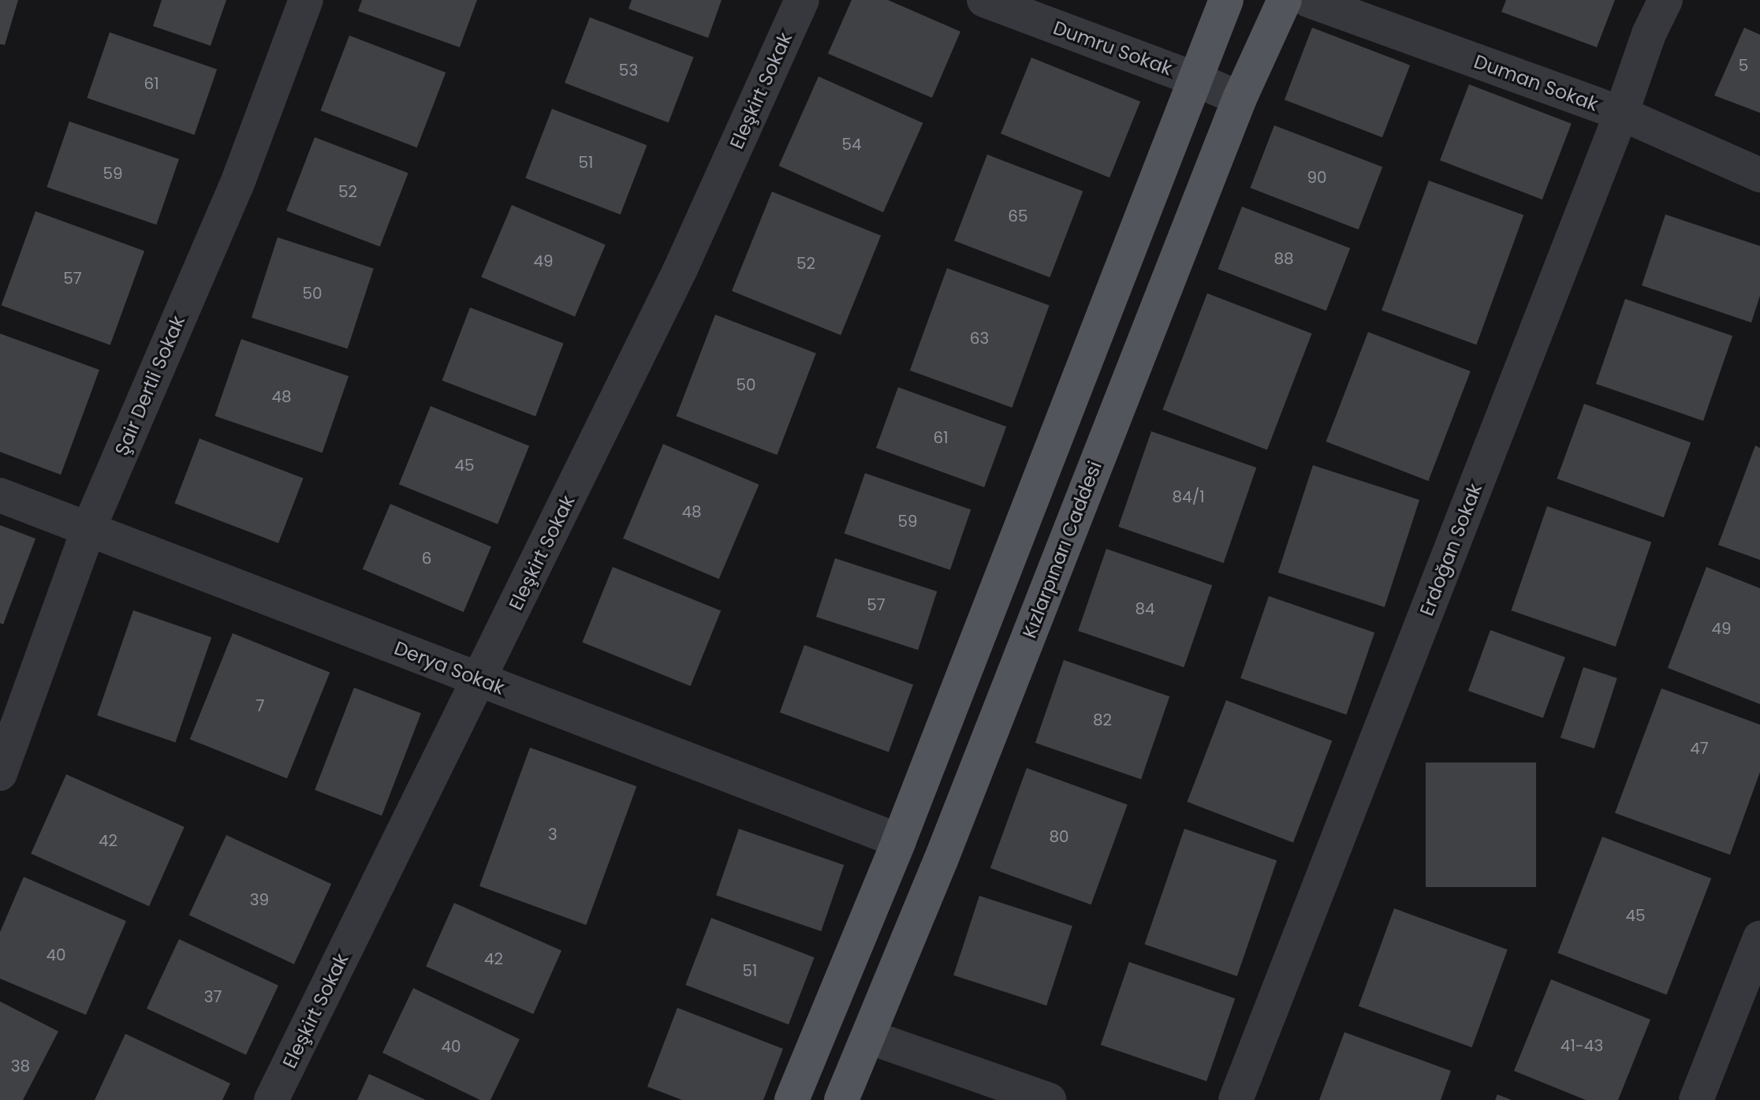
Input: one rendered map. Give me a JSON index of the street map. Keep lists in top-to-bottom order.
{
  "streets": {
    "main road": ["Kızlarpınarı Caddesi"],
    "street": [
      "Dumru Sokak",
      "Duman Sokak",
      "Eleşkirt Sokak",
      "Şair Dertli Sokak",
      "Erdoğan Sokak",
      "Derya Sokak"
    ]
  },
  "crossings": [
    ["Dumru Sokak", "Kızlarpınarı Caddesi"],
    ["Duman Sokak", "Erdoğan Sokak"],
    ["Eleşkirt Sokak", "Derya Sokak"],
    ["Şair Dertli Sokak", "Derya Sokak"]
  ],
  "house_numbers": [
    "5",
    "53",
    "61",
    "54",
    "51",
    "59",
    "90",
    "52",
    "65",
    "88",
    "49",
    "52",
    "57",
    "50",
    "63",
    "50",
    "48",
    "61",
    "45",
    "84/1",
    "48",
    "59",
    "6",
    "57",
    "84",
    "49",
    "7",
    "82",
    "47",
    "3",
    "80",
    "42",
    "39",
    "45",
    "40",
    "42",
    "51",
    "37",
    "41-43",
    "40",
    "38"
  ]
}
